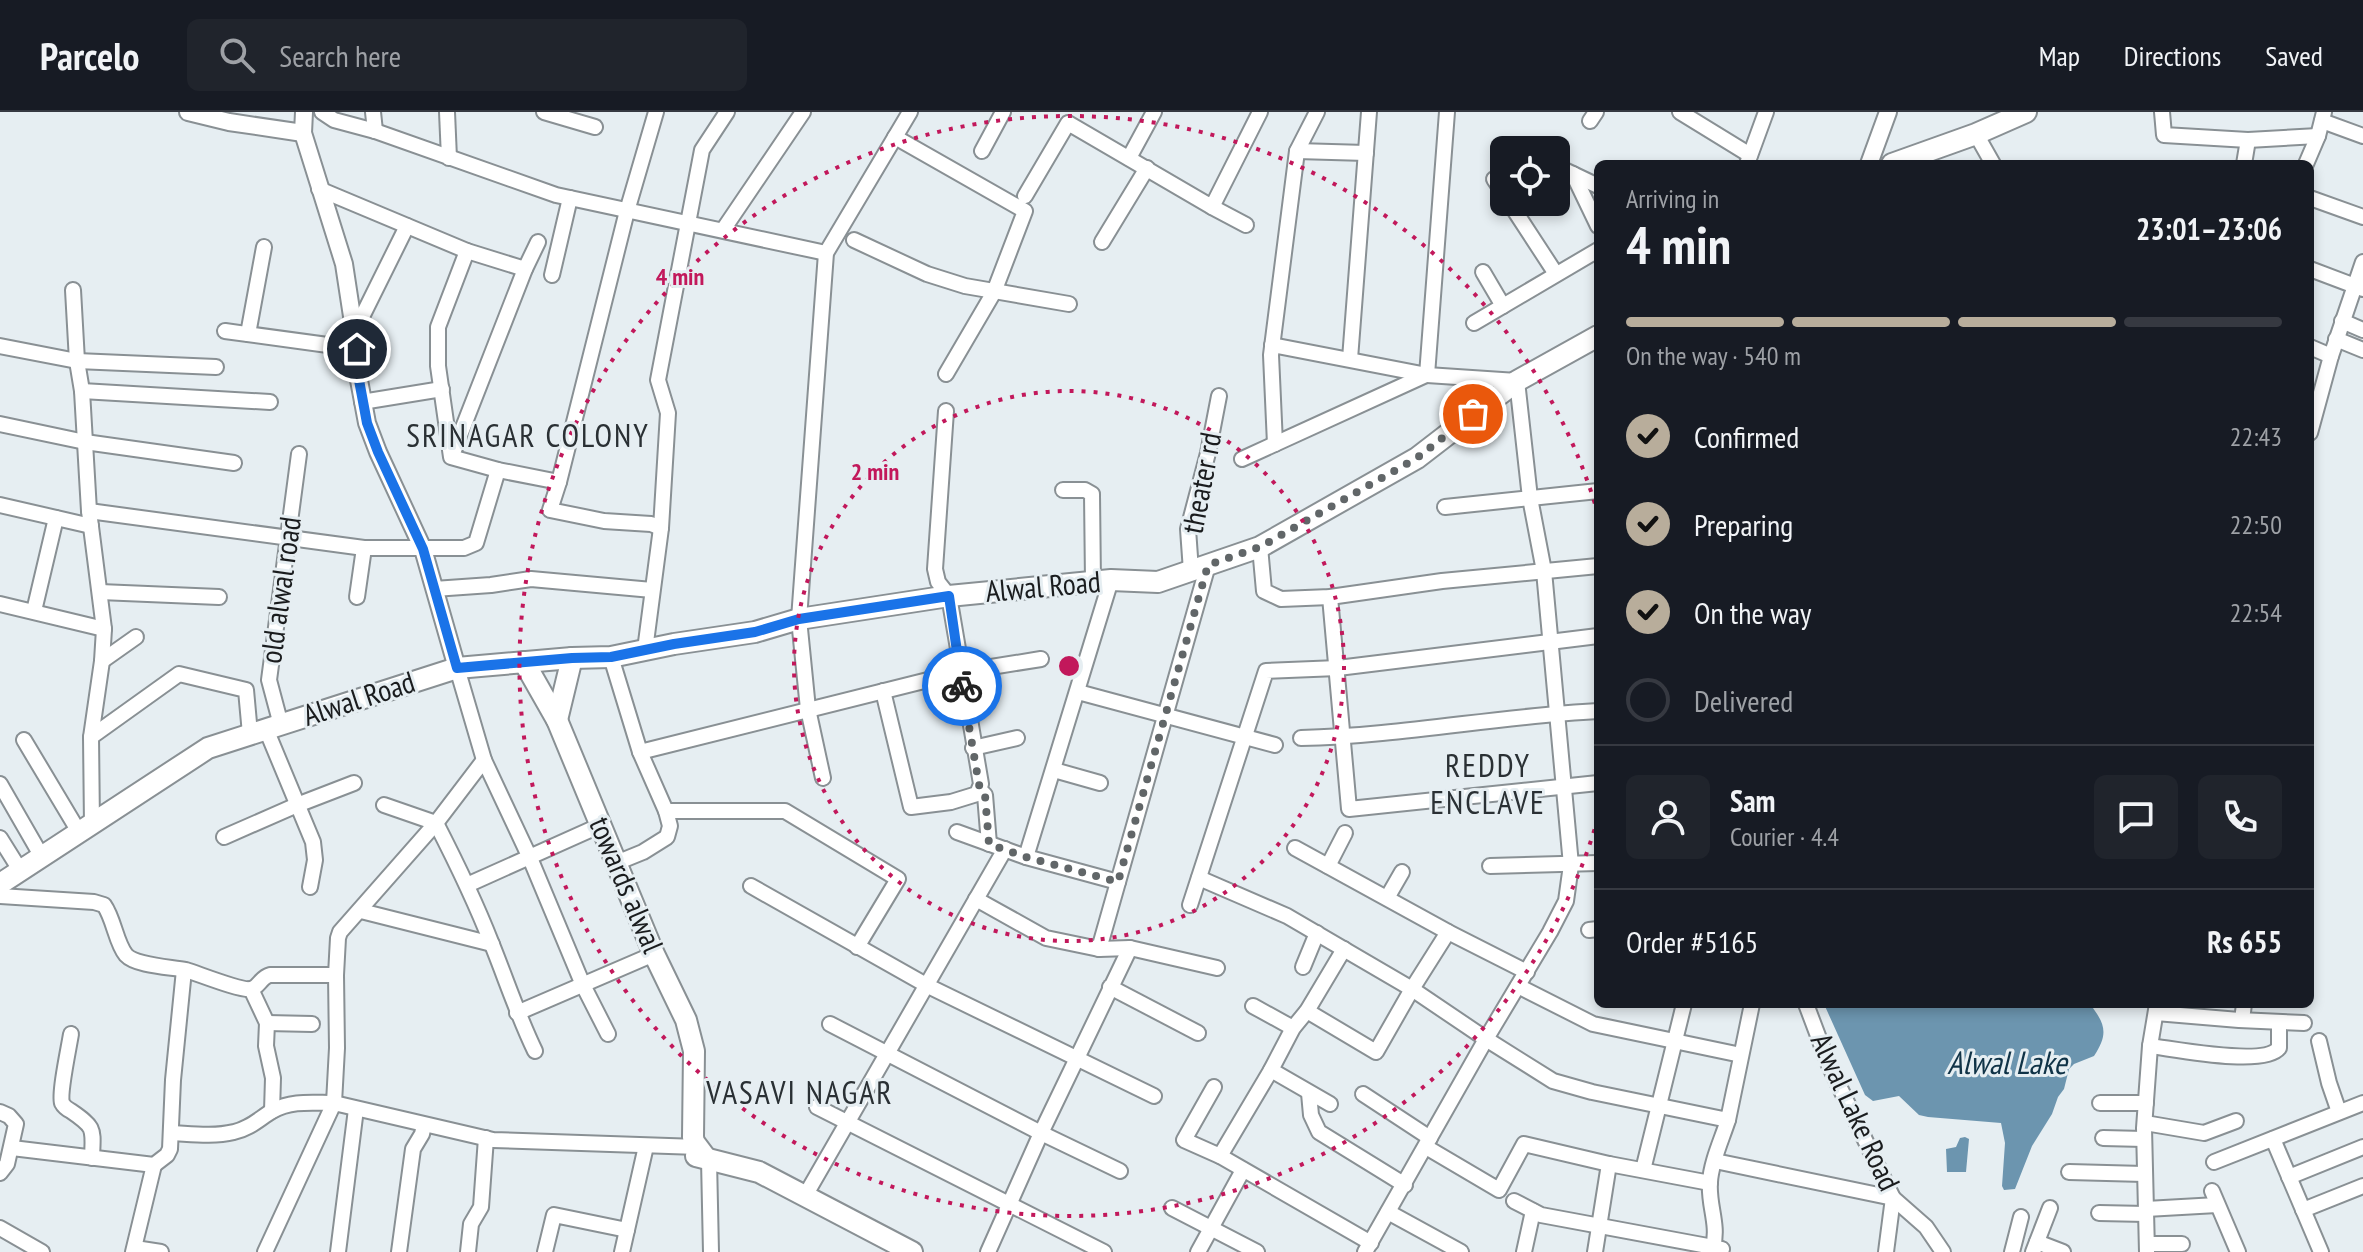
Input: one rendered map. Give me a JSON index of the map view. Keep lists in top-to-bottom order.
{
  "streets": {
    "main road": ["Alwal Road", "towards alwal"],
    "street": ["theater rd", "old alwal road", "Alwal Lake Road"]
  },
  "crossings": [
    ["theater rd", "Alwal Road"],
    ["Alwal Road", "old alwal road"],
    ["Alwal Road", "towards alwal"]
  ],
  "districts": ["SRINAGAR COLONY", "REDDY ENCLAVE", "VASAVI NAGAR"],
  "water": ["Alwal Lake"],
  "page": {
    "header": "Parcelo",
    "search": "Search here",
    "nav": ["Map", "Directions", "Saved"],
    "heading": ["4 min", "Arriving in", "23:01–23:06"],
    "panel": [
      "Sam",
      "Courier · 4.4",
      "Order #5165",
      "Rs 655"
    ],
    "bar": "On the way · 540 m",
    "list": [
      ["Confirmed", "22:43"],
      ["Preparing", "22:50"],
      ["On the way", "22:54"],
      "Delivered"
    ]
  },
  "rings": ["4 min", "2 min"]
}
